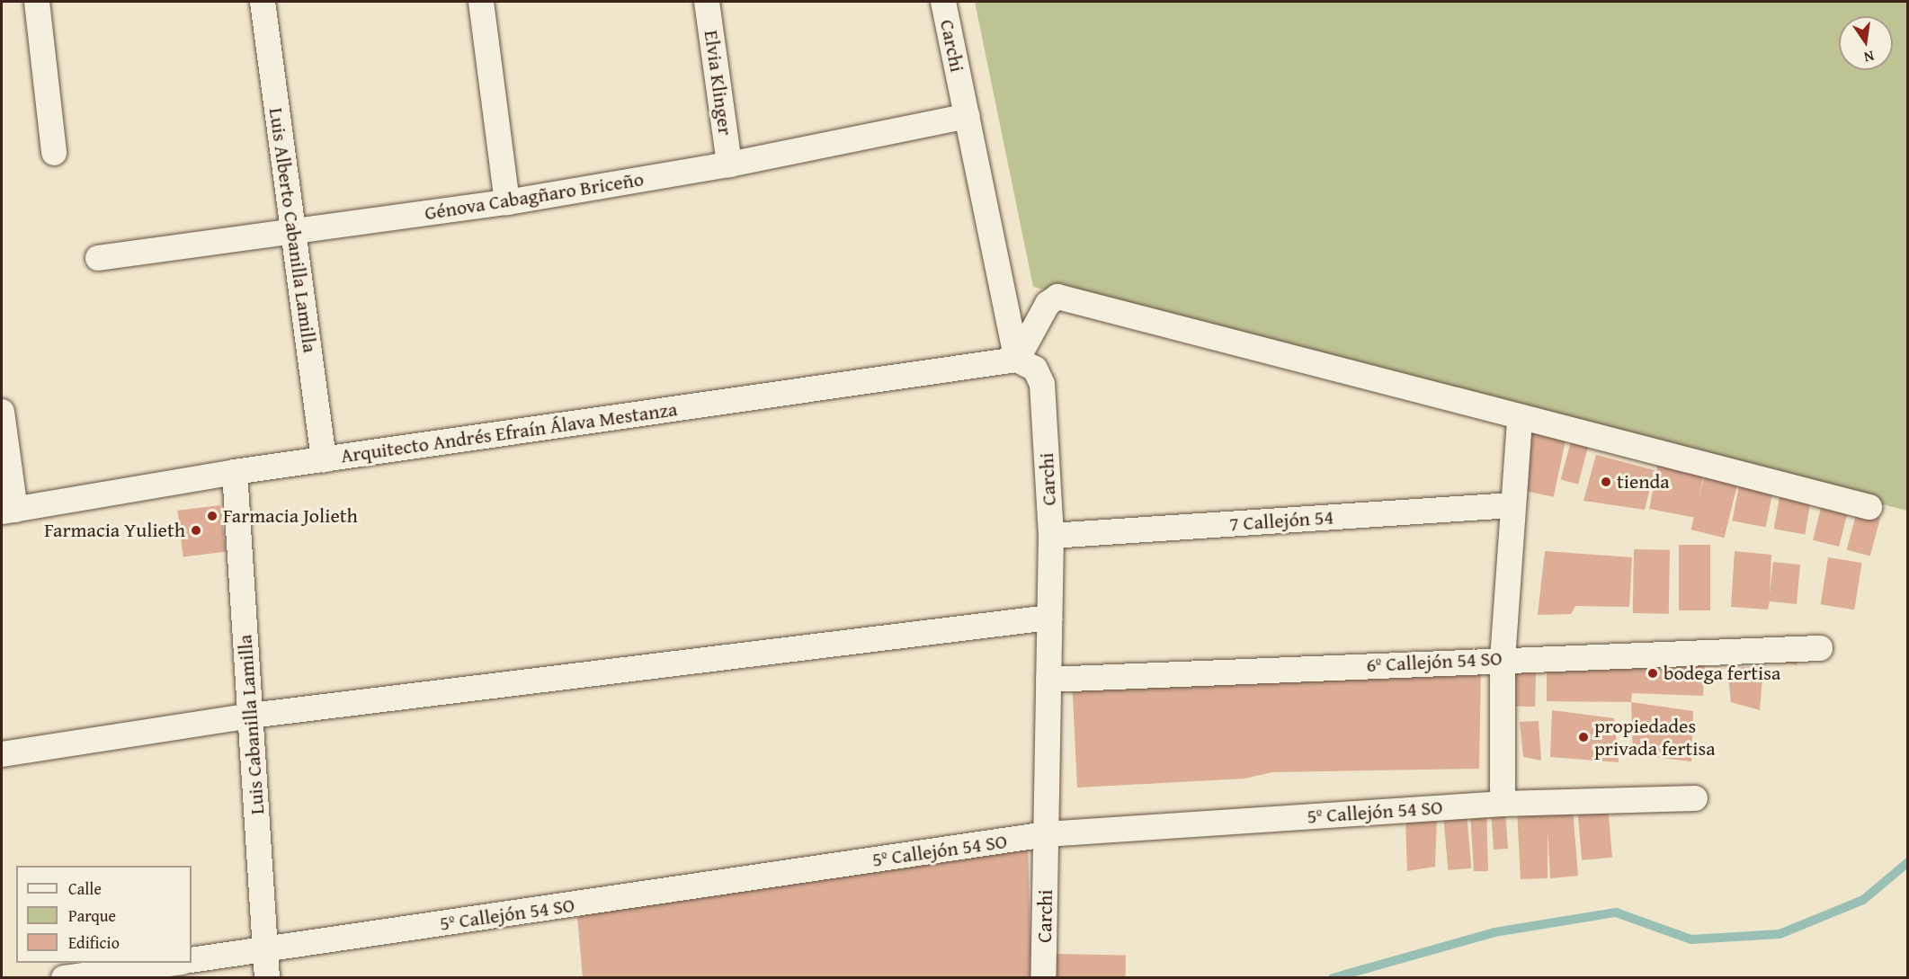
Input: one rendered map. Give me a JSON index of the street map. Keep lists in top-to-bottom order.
{
  "streets": {
    "street": [
      "Carchi",
      "Elvia Klinger",
      "Génova Cabagñaro Briceño",
      "Luis Alberto Cabanilla Lamilla",
      "Arquitecto Andrés Efraín Álava Mestanza",
      "7 Callejón 54",
      "6º Callejón 54 SO",
      "Luis Cabanilla Lamilla",
      "5º Callejón 54 SO"
    ]
  },
  "crossings": [
    ["Carchi", "Génova Cabagñaro Briceño"],
    ["Carchi", "Arquitecto Andrés Efraín Álava Mestanza"],
    ["Carchi", "7 Callejón 54"],
    ["Carchi", "6º Callejón 54 SO"],
    ["Carchi", "5º Callejón 54 SO"],
    ["Elvia Klinger", "Génova Cabagñaro Briceño"],
    ["Génova Cabagñaro Briceño", "Luis Alberto Cabanilla Lamilla"],
    ["Luis Alberto Cabanilla Lamilla", "Arquitecto Andrés Efraín Álava Mestanza"],
    ["Arquitecto Andrés Efraín Álava Mestanza", "Luis Cabanilla Lamilla"],
    ["Luis Cabanilla Lamilla", "5º Callejón 54 SO"]
  ],
  "places": [
    "tienda",
    "Farmacia Jolieth",
    "Farmacia Yulieth",
    "bodega fertisa",
    "propiedades privada fertisa"
  ],
  "legend": ["Calle", "Parque", "Edificio"],
  "north": "bottom"
}
